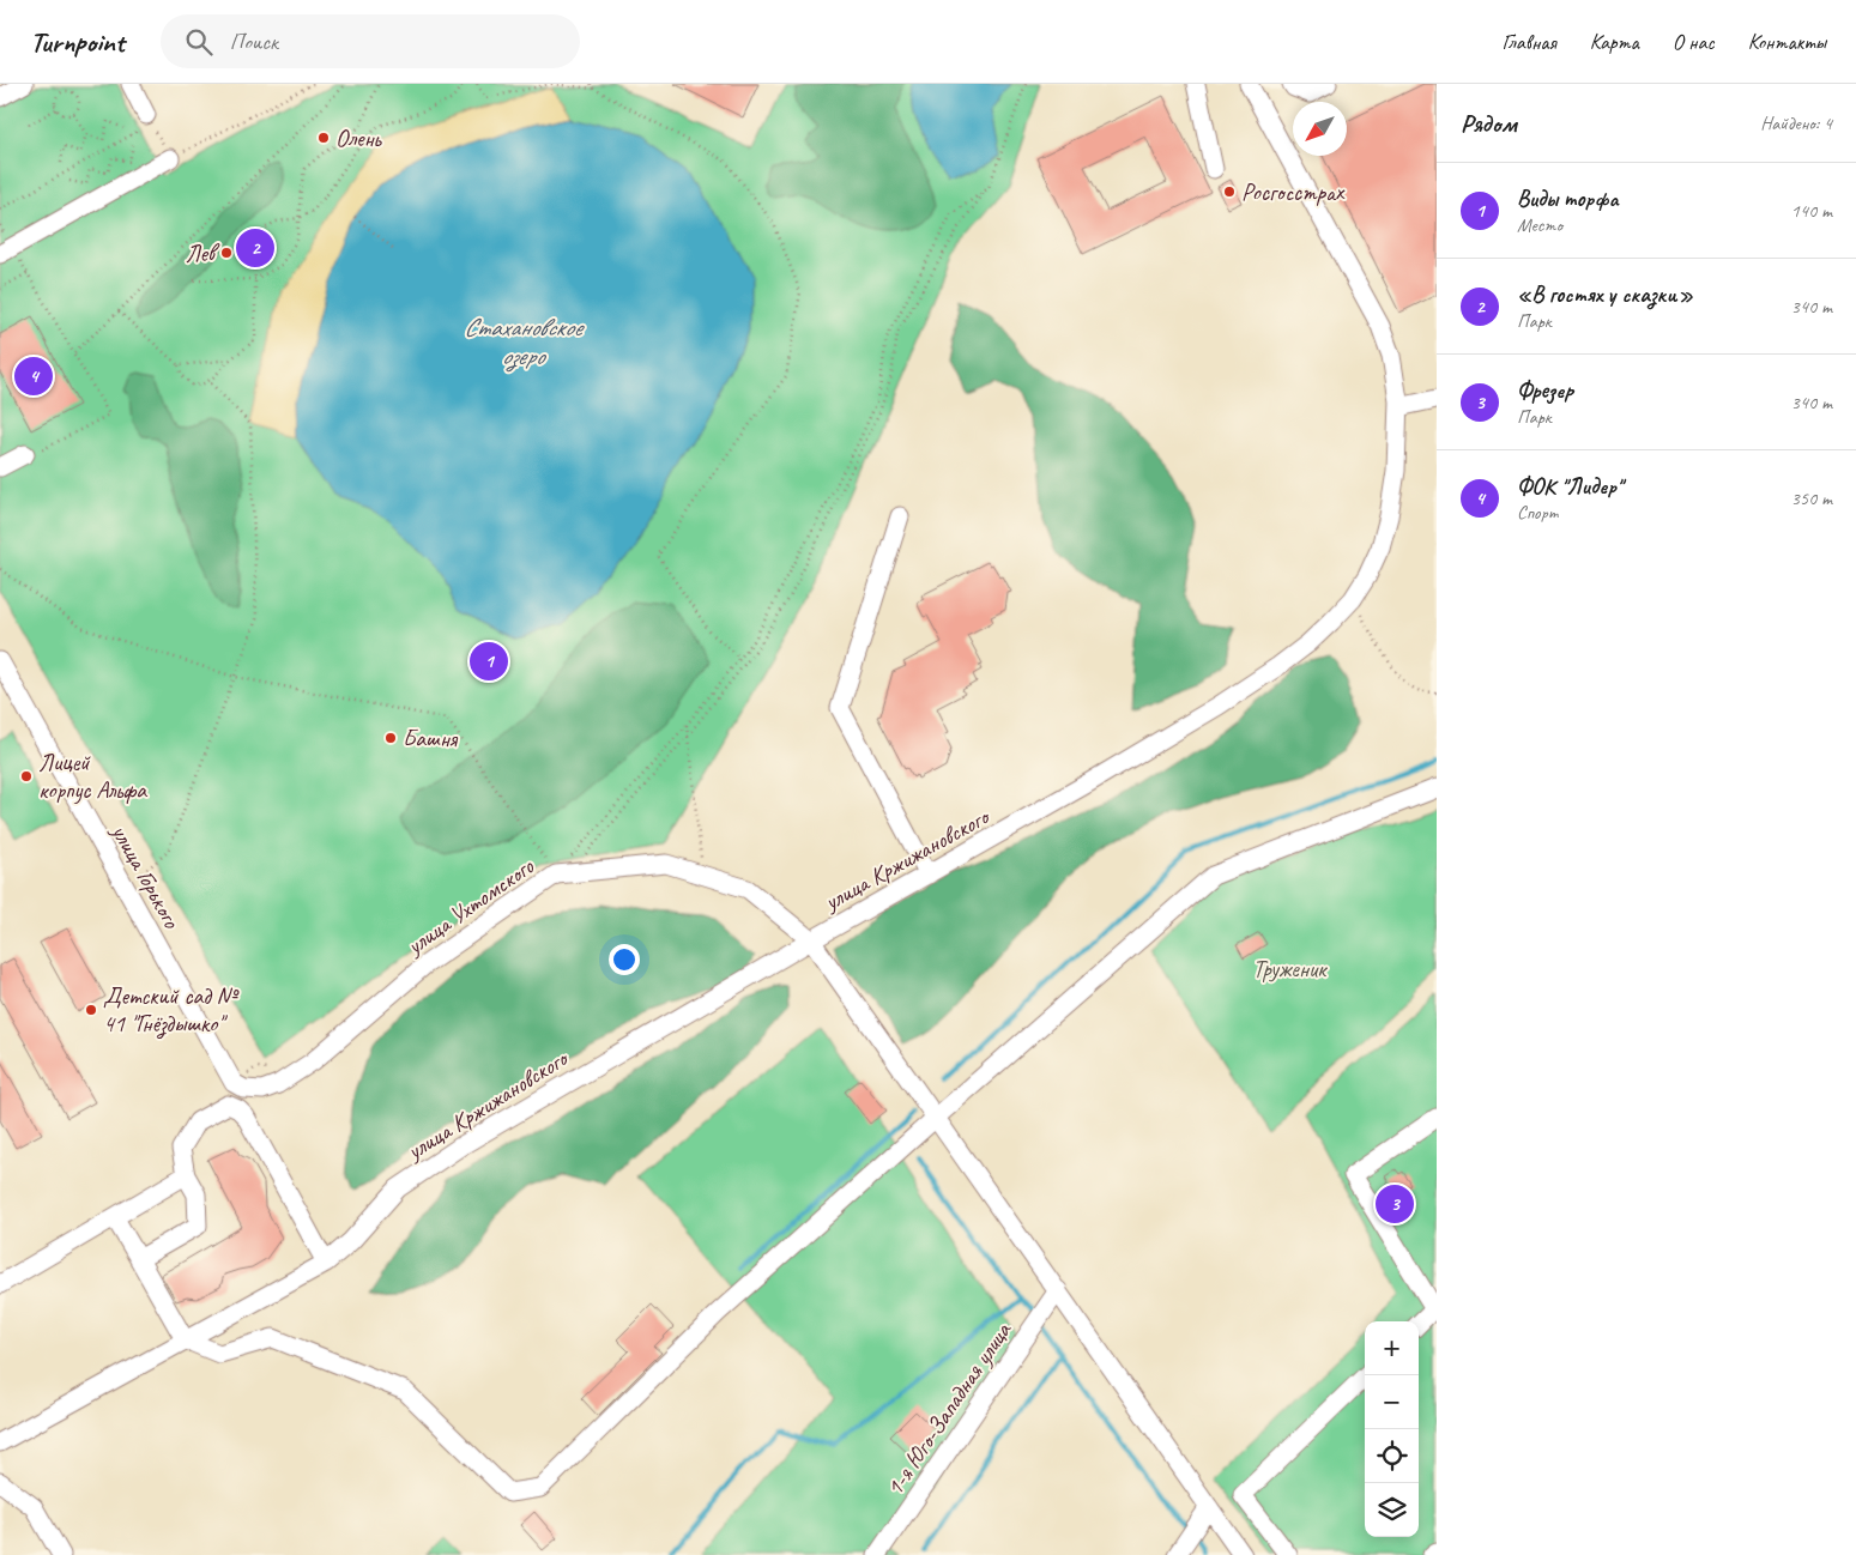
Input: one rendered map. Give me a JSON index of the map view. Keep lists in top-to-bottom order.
{
  "streets": {
    "street": [
      "улица Кржижановского",
      "улица Горького",
      "улица Ухтомского",
      "1-я Юго-Западная улица"
    ]
  },
  "crossings": [
    ["улица Кржижановского", "улица Ухтомского"],
    ["улица Горького", "улица Ухтомского"],
    ["улица Ухтомского", "1-я Юго-Западная улица"]
  ],
  "water": ["Стахановское озеро"],
  "parks": ["Труженик"],
  "places": [
    "Олень",
    "Росгосстрах",
    "Лев",
    "Башня",
    "Лицей корпус Альфа",
    "Детский сад № 41 \"Гнёздышко\""
  ],
  "north": "bottom left",
  "page": {
    "header": "Turnpoint",
    "search": "Поиск",
    "nav": [
      "Главная",
      "Карта",
      "О нас",
      "Контакты"
    ],
    "heading": ["Рядом", "Найдено: 4"],
    "list": [
      {
        "mark": "1",
        "name": "Виды торфа",
        "note": "Место",
        "value": "140 m"
      },
      {
        "mark": "2",
        "name": "«В гостях у сказки»",
        "note": "Парк",
        "value": "340 m"
      },
      {
        "mark": "3",
        "name": "Фрезер",
        "note": "Парк",
        "value": "340 m"
      },
      {
        "mark": "4",
        "name": "ФОК \"Лидер\"",
        "note": "Спорт",
        "value": "350 m"
      }
    ],
    "pins": [
      "2",
      "4",
      "1",
      "3"
    ],
    "map_buttons": ["+", "−"]
  }
}
